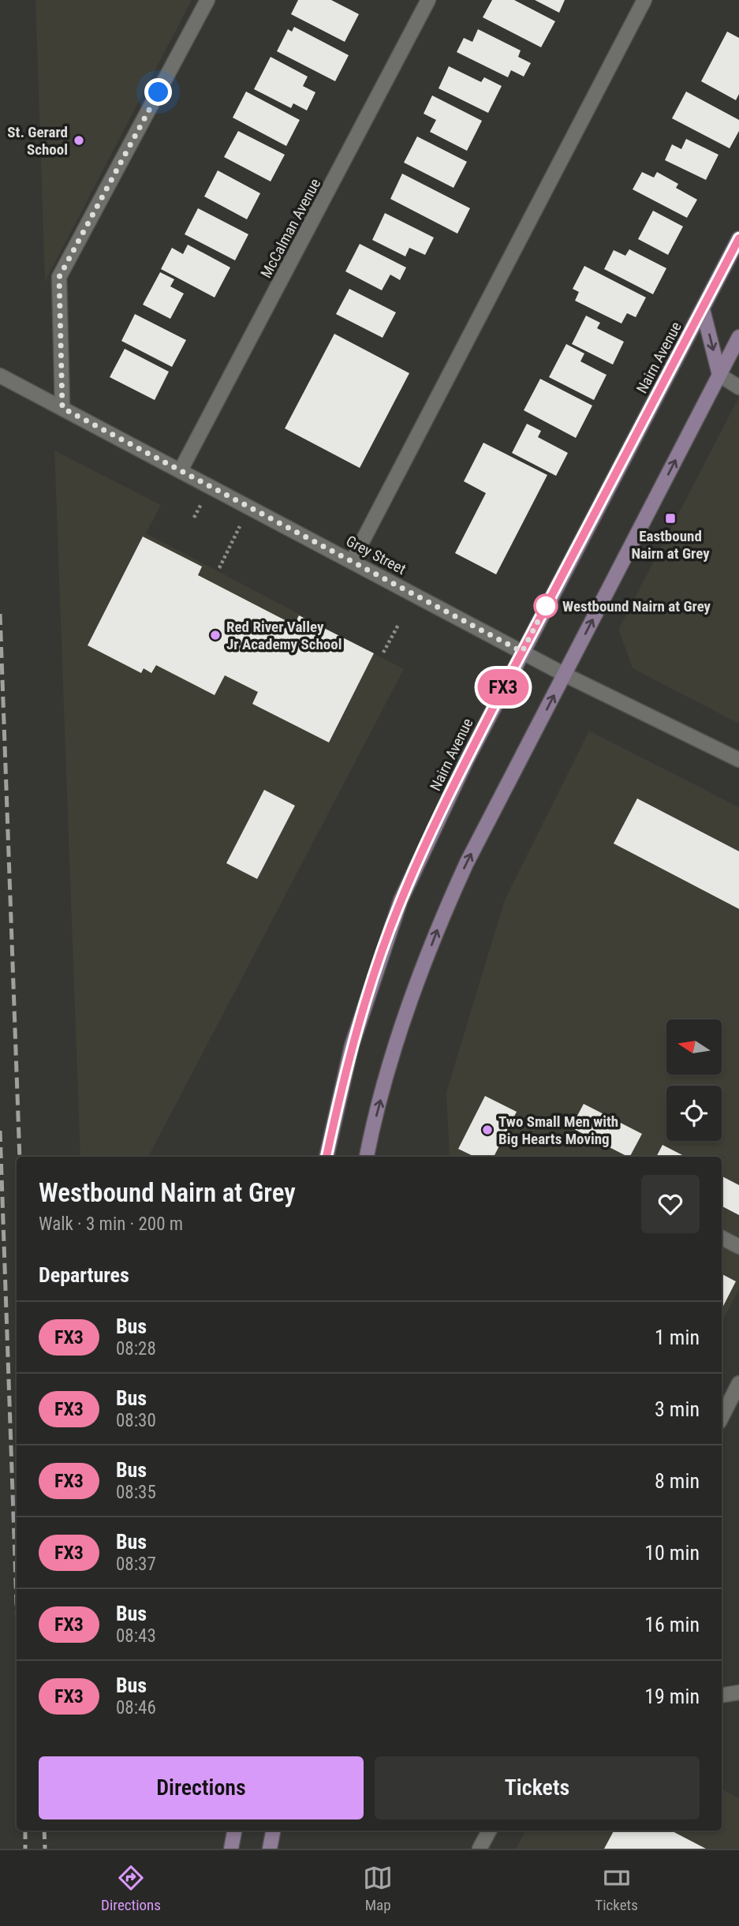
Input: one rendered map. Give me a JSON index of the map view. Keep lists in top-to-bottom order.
{
  "streets": {
    "main road": ["Nairn Avenue"],
    "street": ["McCalman Avenue", "Grey Street"]
  },
  "crossings": [
    ["McCalman Avenue", "Grey Street"],
    ["Nairn Avenue", "Grey Street"]
  ],
  "places": {
    "other": [
      "St. Gerard School",
      "Westbound Nairn at Grey",
      "Red River Valley Jr Academy School",
      "Two Small Men with Big Hearts Moving"
    ],
    "transit": ["Eastbound Nairn at Grey"]
  },
  "lines": ["bus line FX3"],
  "north": "left",
  "page": {
    "on_map": "FX3",
    "heading": [
      ["Westbound Nairn at Grey", "Walk · 3 min · 200 m"],
      "Departures"
    ],
    "list": [
      {
        "mark": "FX3",
        "name": "Bus",
        "note": "08:28",
        "value": "1 min"
      },
      {
        "mark": "FX3",
        "name": "Bus",
        "note": "08:30",
        "value": "3 min"
      },
      {
        "mark": "FX3",
        "name": "Bus",
        "note": "08:35",
        "value": "8 min"
      },
      {
        "mark": "FX3",
        "name": "Bus",
        "note": "08:37",
        "value": "10 min"
      },
      {
        "mark": "FX3",
        "name": "Bus",
        "note": "08:43",
        "value": "16 min"
      },
      {
        "mark": "FX3",
        "name": "Bus",
        "note": "08:46",
        "value": "19 min"
      }
    ],
    "buttons": ["Directions", "Tickets"],
    "tabs": ["Directions", "Map", "Tickets"]
  }
}
